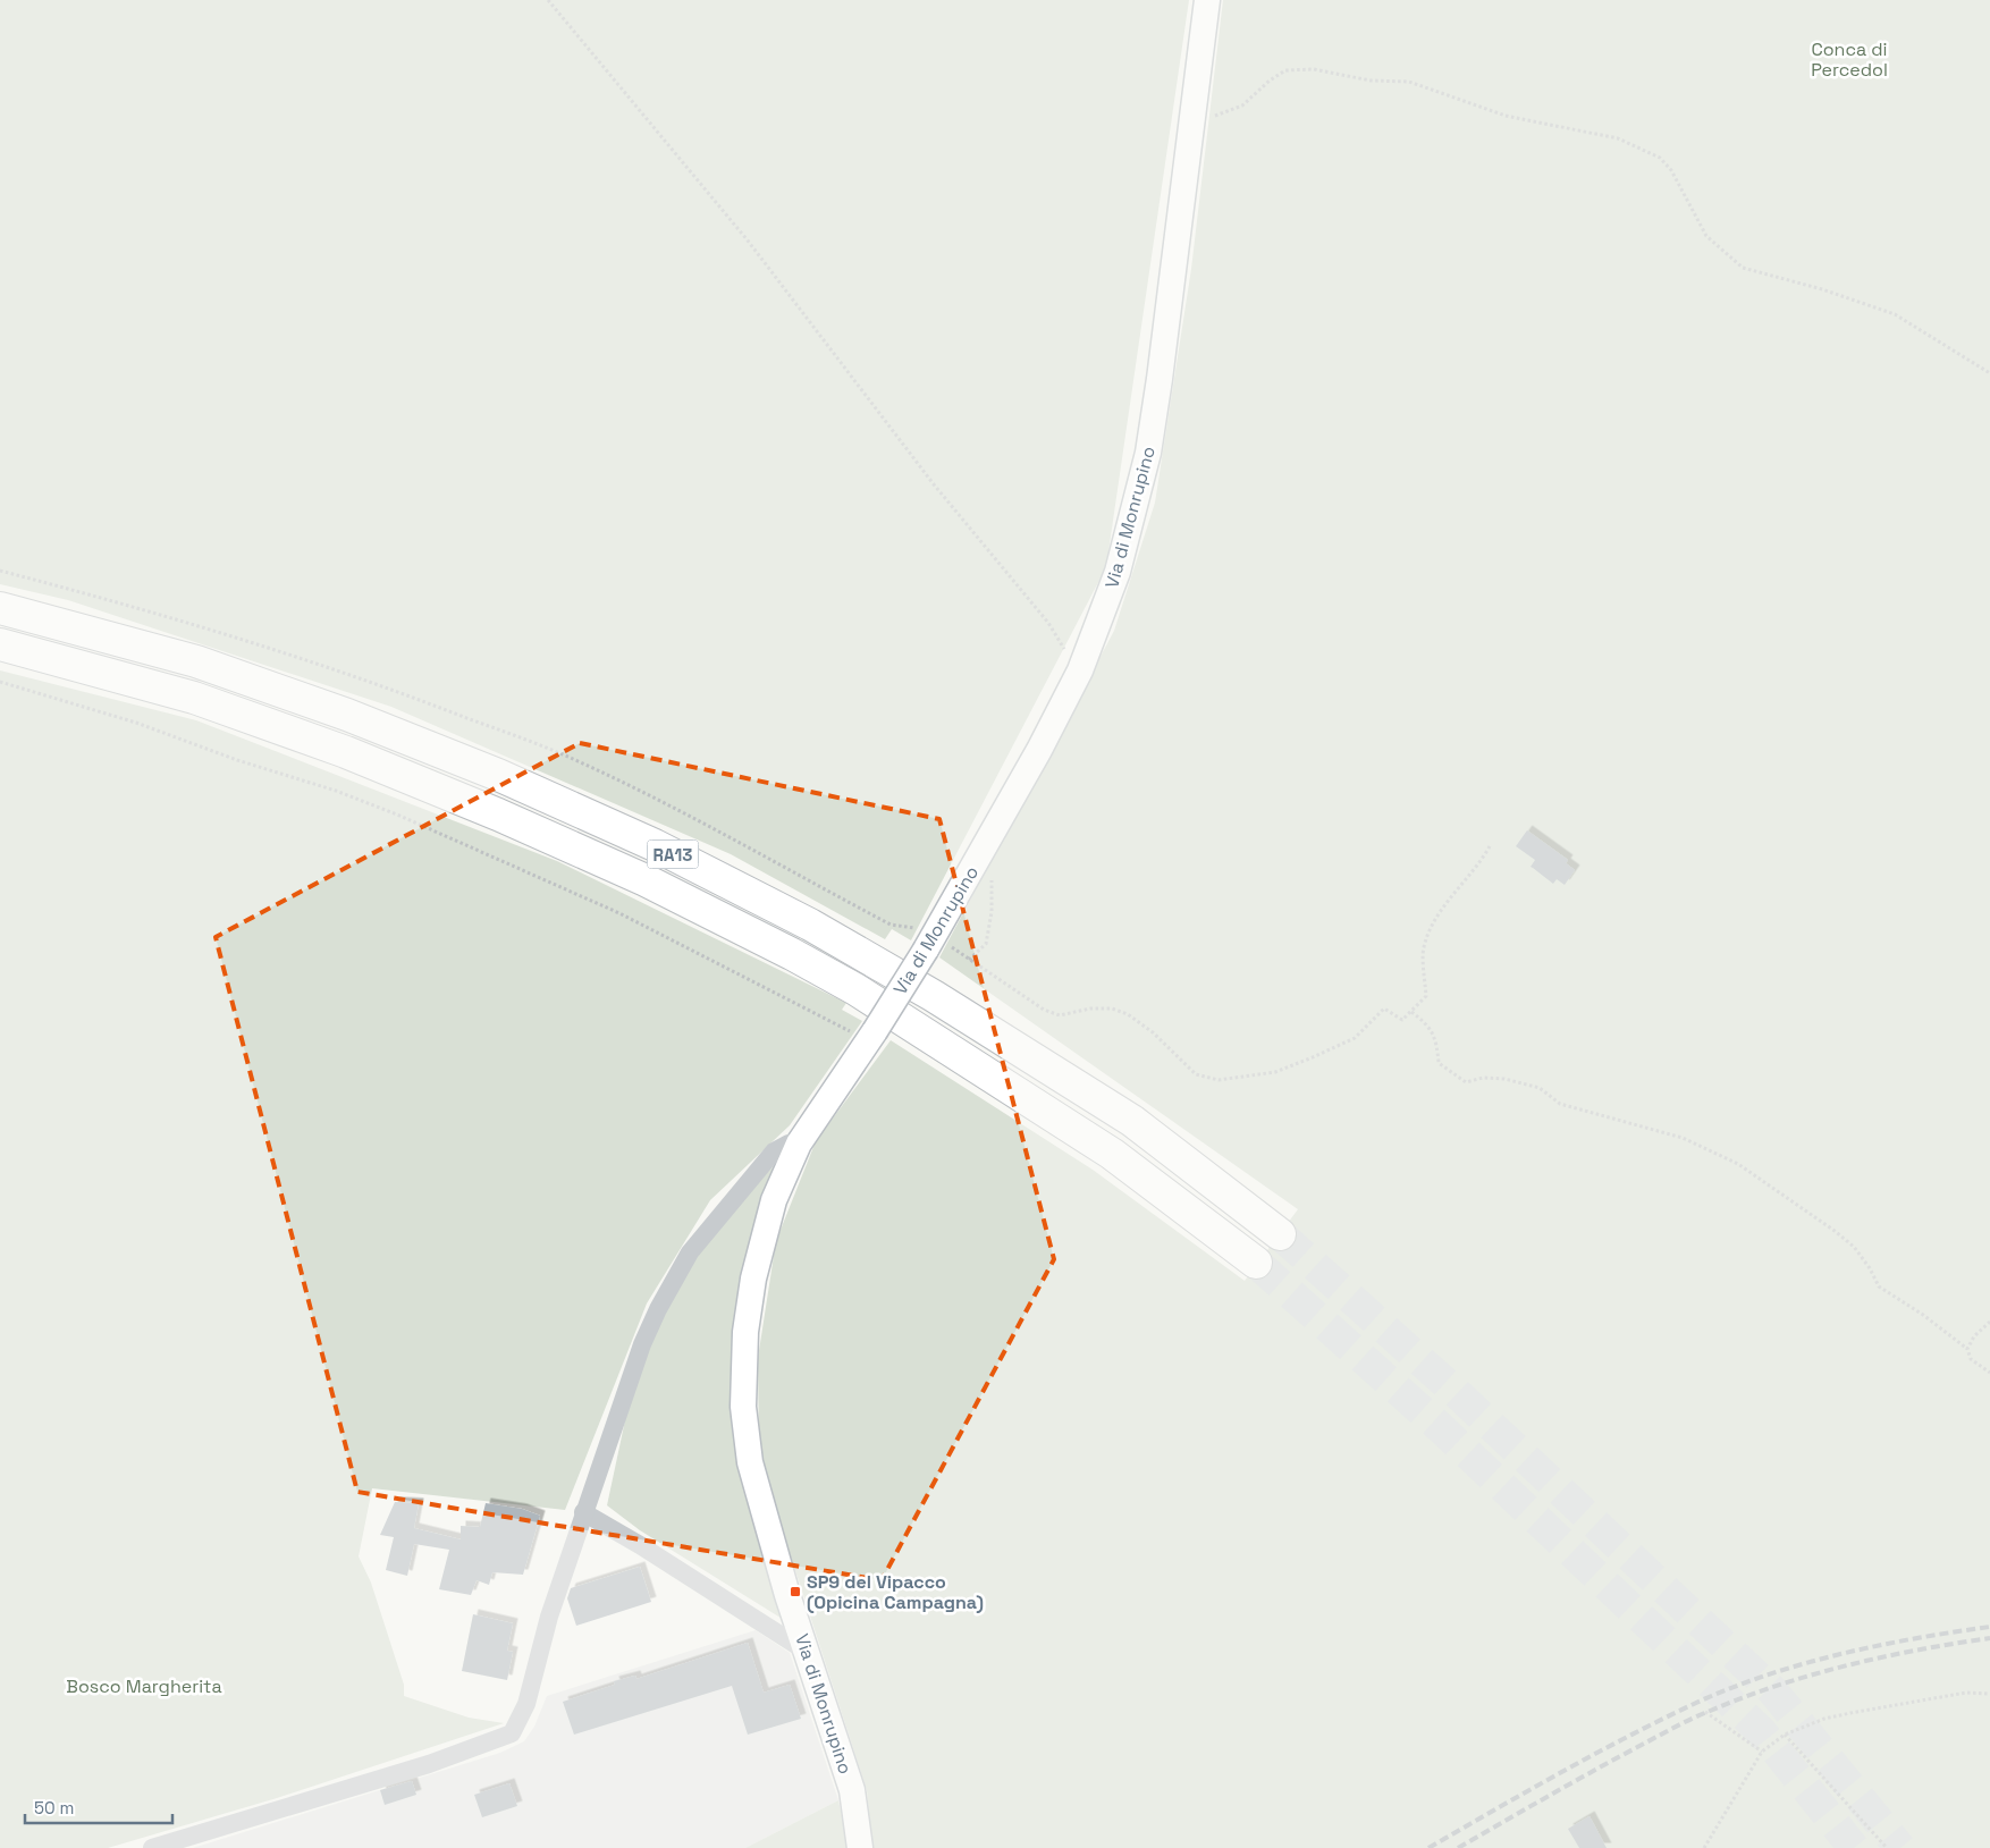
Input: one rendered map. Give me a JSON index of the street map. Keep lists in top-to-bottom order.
{
  "streets": {
    "highway": ["RA13"],
    "main road": ["Via di Monrupino"]
  },
  "parks": ["Conca di Percedol", "Bosco Margherita"],
  "places": {
    "transit": ["SP9 del Vipacco (Opicina Campagna)"]
  },
  "scale_bar": "50 m"
}
